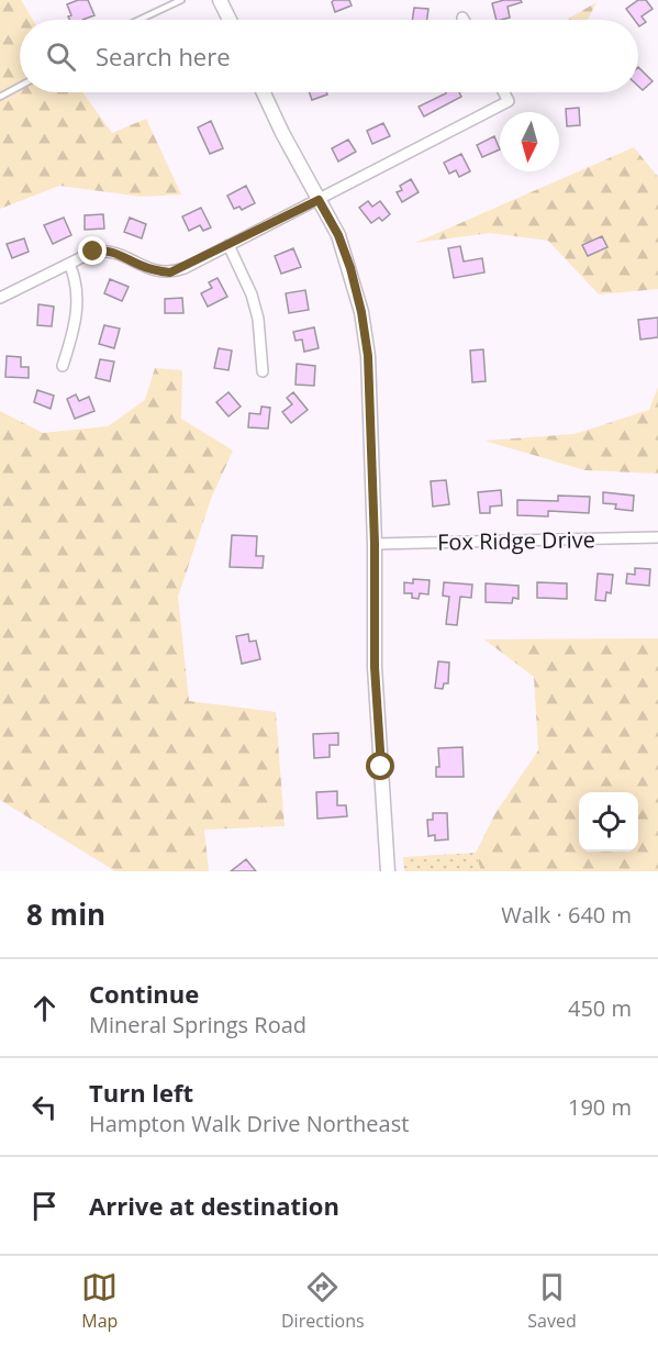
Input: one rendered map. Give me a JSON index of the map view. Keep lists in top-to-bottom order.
{
  "streets": {
    "street": ["Fox Ridge Drive"]
  },
  "north": "bottom",
  "page": {
    "search": "Search here",
    "heading": ["8 min", "Walk · 640 m"],
    "list": [
      ["Continue", "Mineral Springs Road", "450 m"],
      ["Turn left", "Hampton Walk Drive Northeast", "190 m"],
      "Arrive at destination"
    ],
    "nav": ["Map", "Directions", "Saved"]
  }
}
